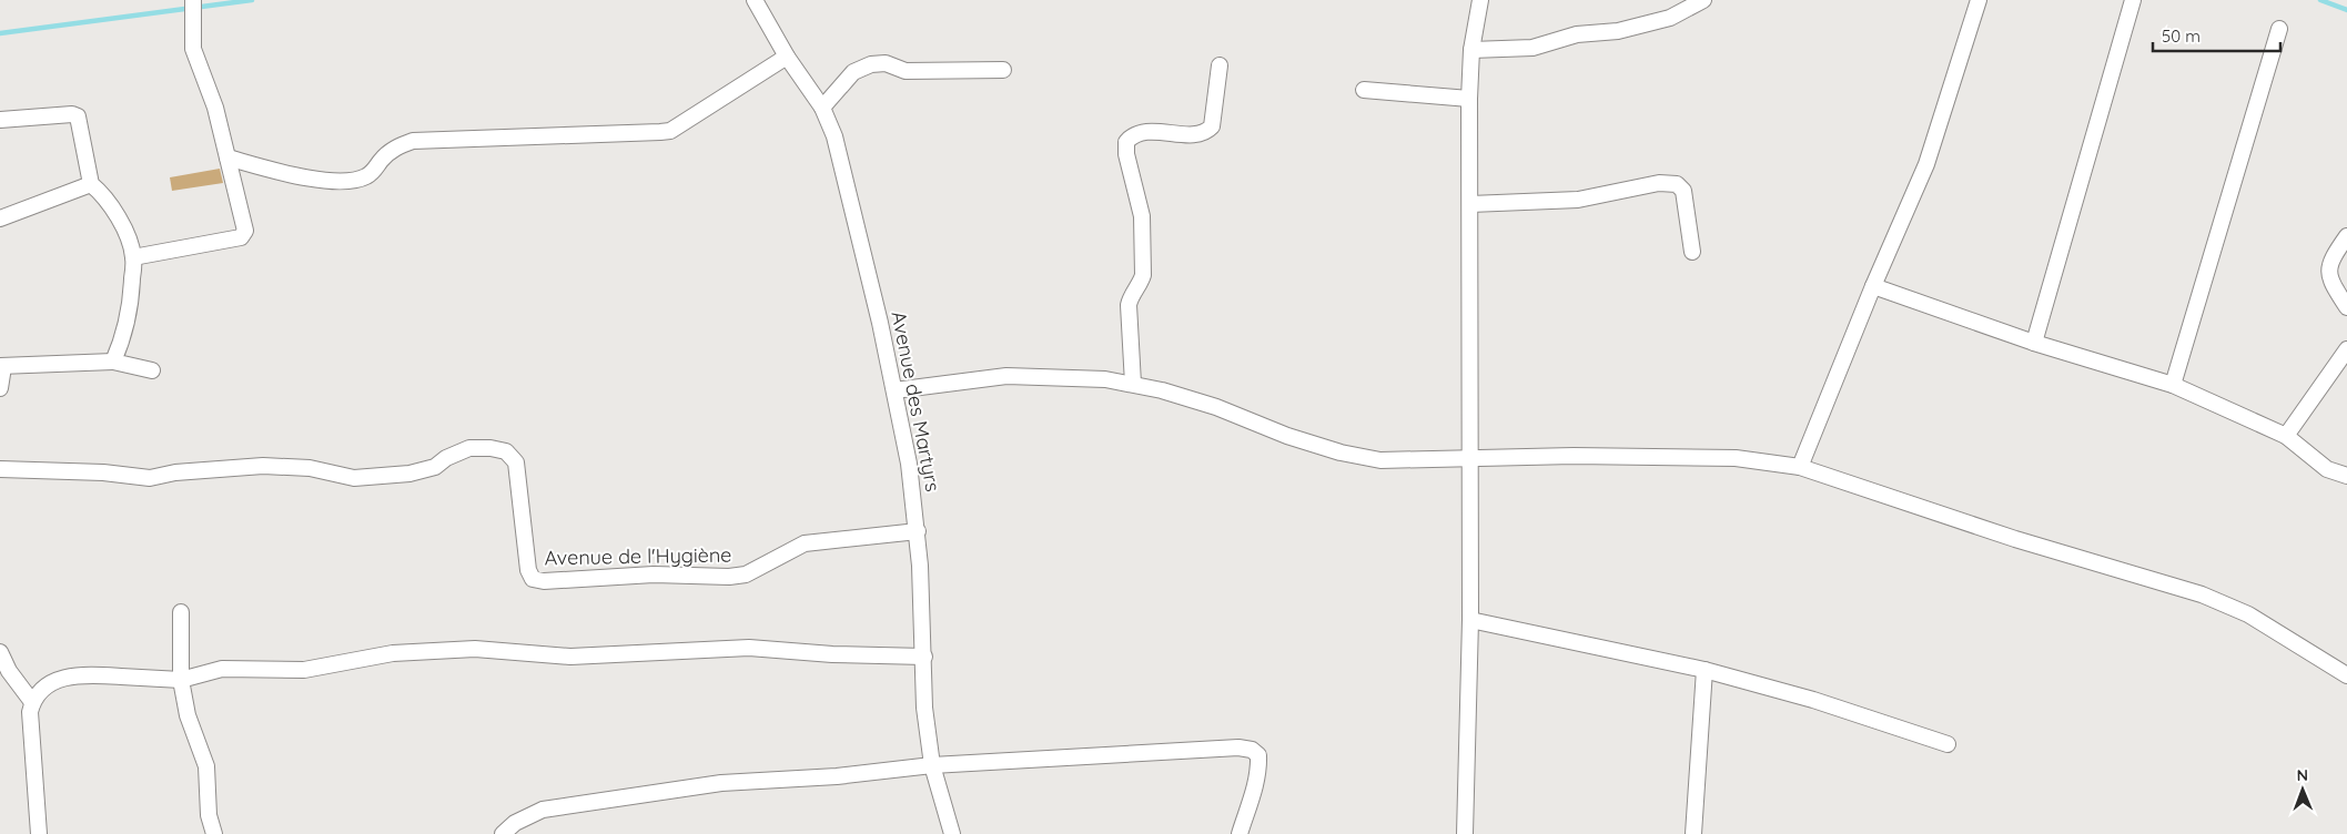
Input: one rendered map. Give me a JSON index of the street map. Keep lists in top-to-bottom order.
{
  "streets": {
    "street": ["Avenue des Martyrs", "Avenue de l'Hygiène"]
  },
  "crossings": [
    ["Avenue des Martyrs", "Avenue de l'Hygiène"]
  ],
  "scale_bar": "50 m",
  "north": "top"
}
